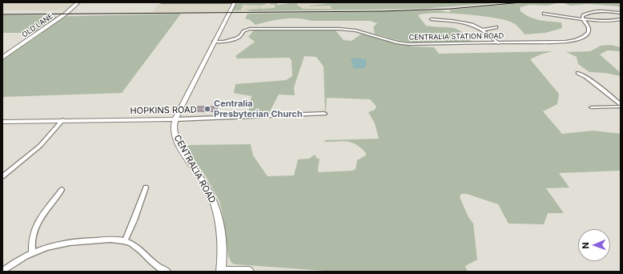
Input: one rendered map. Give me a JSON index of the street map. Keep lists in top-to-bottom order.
{
  "streets": {
    "main road": ["OLD LANE", "HOPKINS ROAD", "CENTRALIA ROAD"],
    "street": ["CENTRALIA STATION ROAD"]
  },
  "crossings": [
    ["CENTRALIA STATION ROAD", "CENTRALIA ROAD"],
    ["HOPKINS ROAD", "CENTRALIA ROAD"]
  ],
  "places": ["Centralia Presbyterian Church"],
  "north": "left"
}
